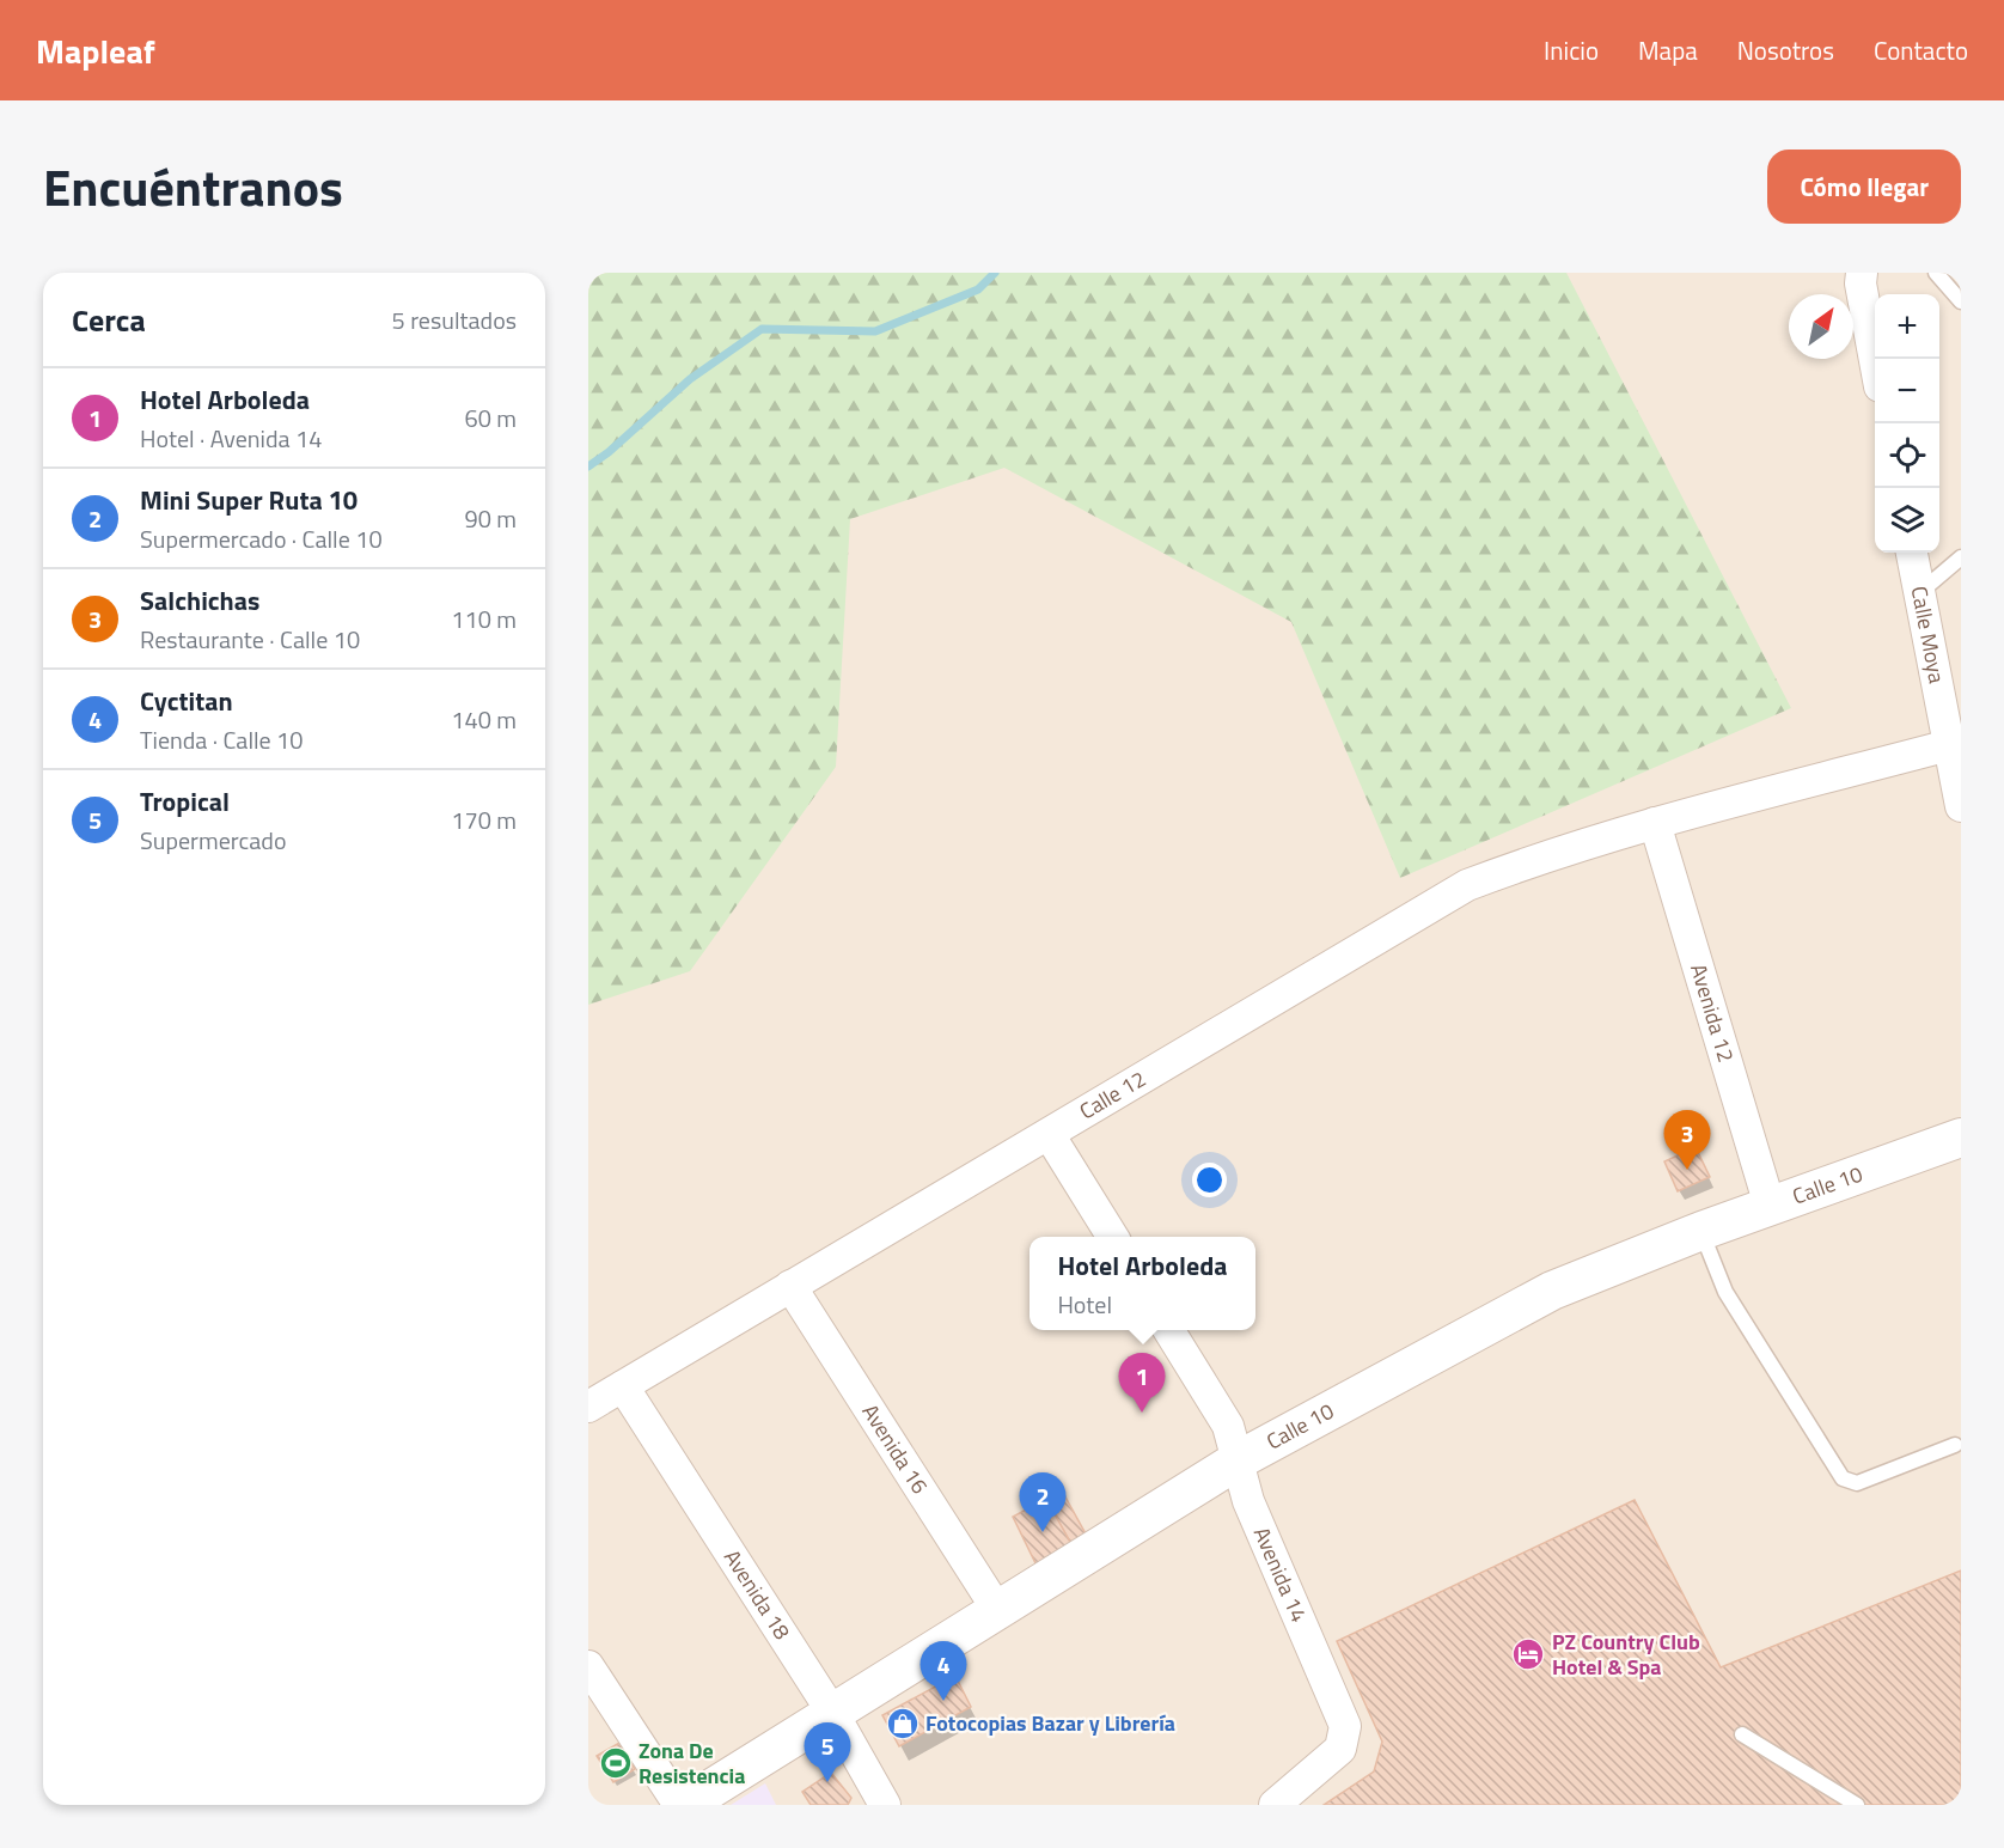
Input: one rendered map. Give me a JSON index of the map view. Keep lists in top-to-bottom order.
{
  "streets": {
    "street": [
      "Calle Moya",
      "Avenida 12",
      "Calle 12",
      "Calle 10",
      "Avenida 16",
      "Avenida 14",
      "Avenida 18"
    ]
  },
  "crossings": [
    ["Calle Moya", "Calle 12"],
    ["Avenida 12", "Calle 12"],
    ["Avenida 12", "Calle 10"],
    ["Calle 12", "Avenida 16"],
    ["Calle 12", "Avenida 18"],
    ["Calle 10", "Avenida 16"],
    ["Calle 10", "Avenida 14"],
    ["Calle 10", "Avenida 18"]
  ],
  "places": {
    "hotel": ["PZ Country Club Hotel & Spa"],
    "shop": ["Fotocopias Bazar y Librería"],
    "sports": ["Zona De Resistencia"]
  },
  "north": "top right",
  "page": {
    "header": "Mapleaf",
    "nav": [
      "Inicio",
      "Mapa",
      "Nosotros",
      "Contacto"
    ],
    "title": "Encuéntranos",
    "buttons": "Cómo llegar",
    "heading": ["Cerca", "5 resultados"],
    "map_buttons": ["+", "−"],
    "list": [
      {
        "mark": "1",
        "name": "Hotel Arboleda",
        "note": "Hotel · Avenida 14",
        "value": "60 m"
      },
      {
        "mark": "2",
        "name": "Mini Super Ruta 10",
        "note": "Supermercado · Calle 10",
        "value": "90 m"
      },
      {
        "mark": "3",
        "name": "Salchichas",
        "note": "Restaurante · Calle 10",
        "value": "110 m"
      },
      {
        "mark": "4",
        "name": "Cyctitan",
        "note": "Tienda · Calle 10",
        "value": "140 m"
      },
      {
        "mark": "5",
        "name": "Tropical",
        "note": "Supermercado",
        "value": "170 m"
      }
    ],
    "pins": [
      "3",
      "1",
      "2",
      "4",
      "5"
    ],
    "popup": ["Hotel Arboleda", "Hotel"]
  }
}
